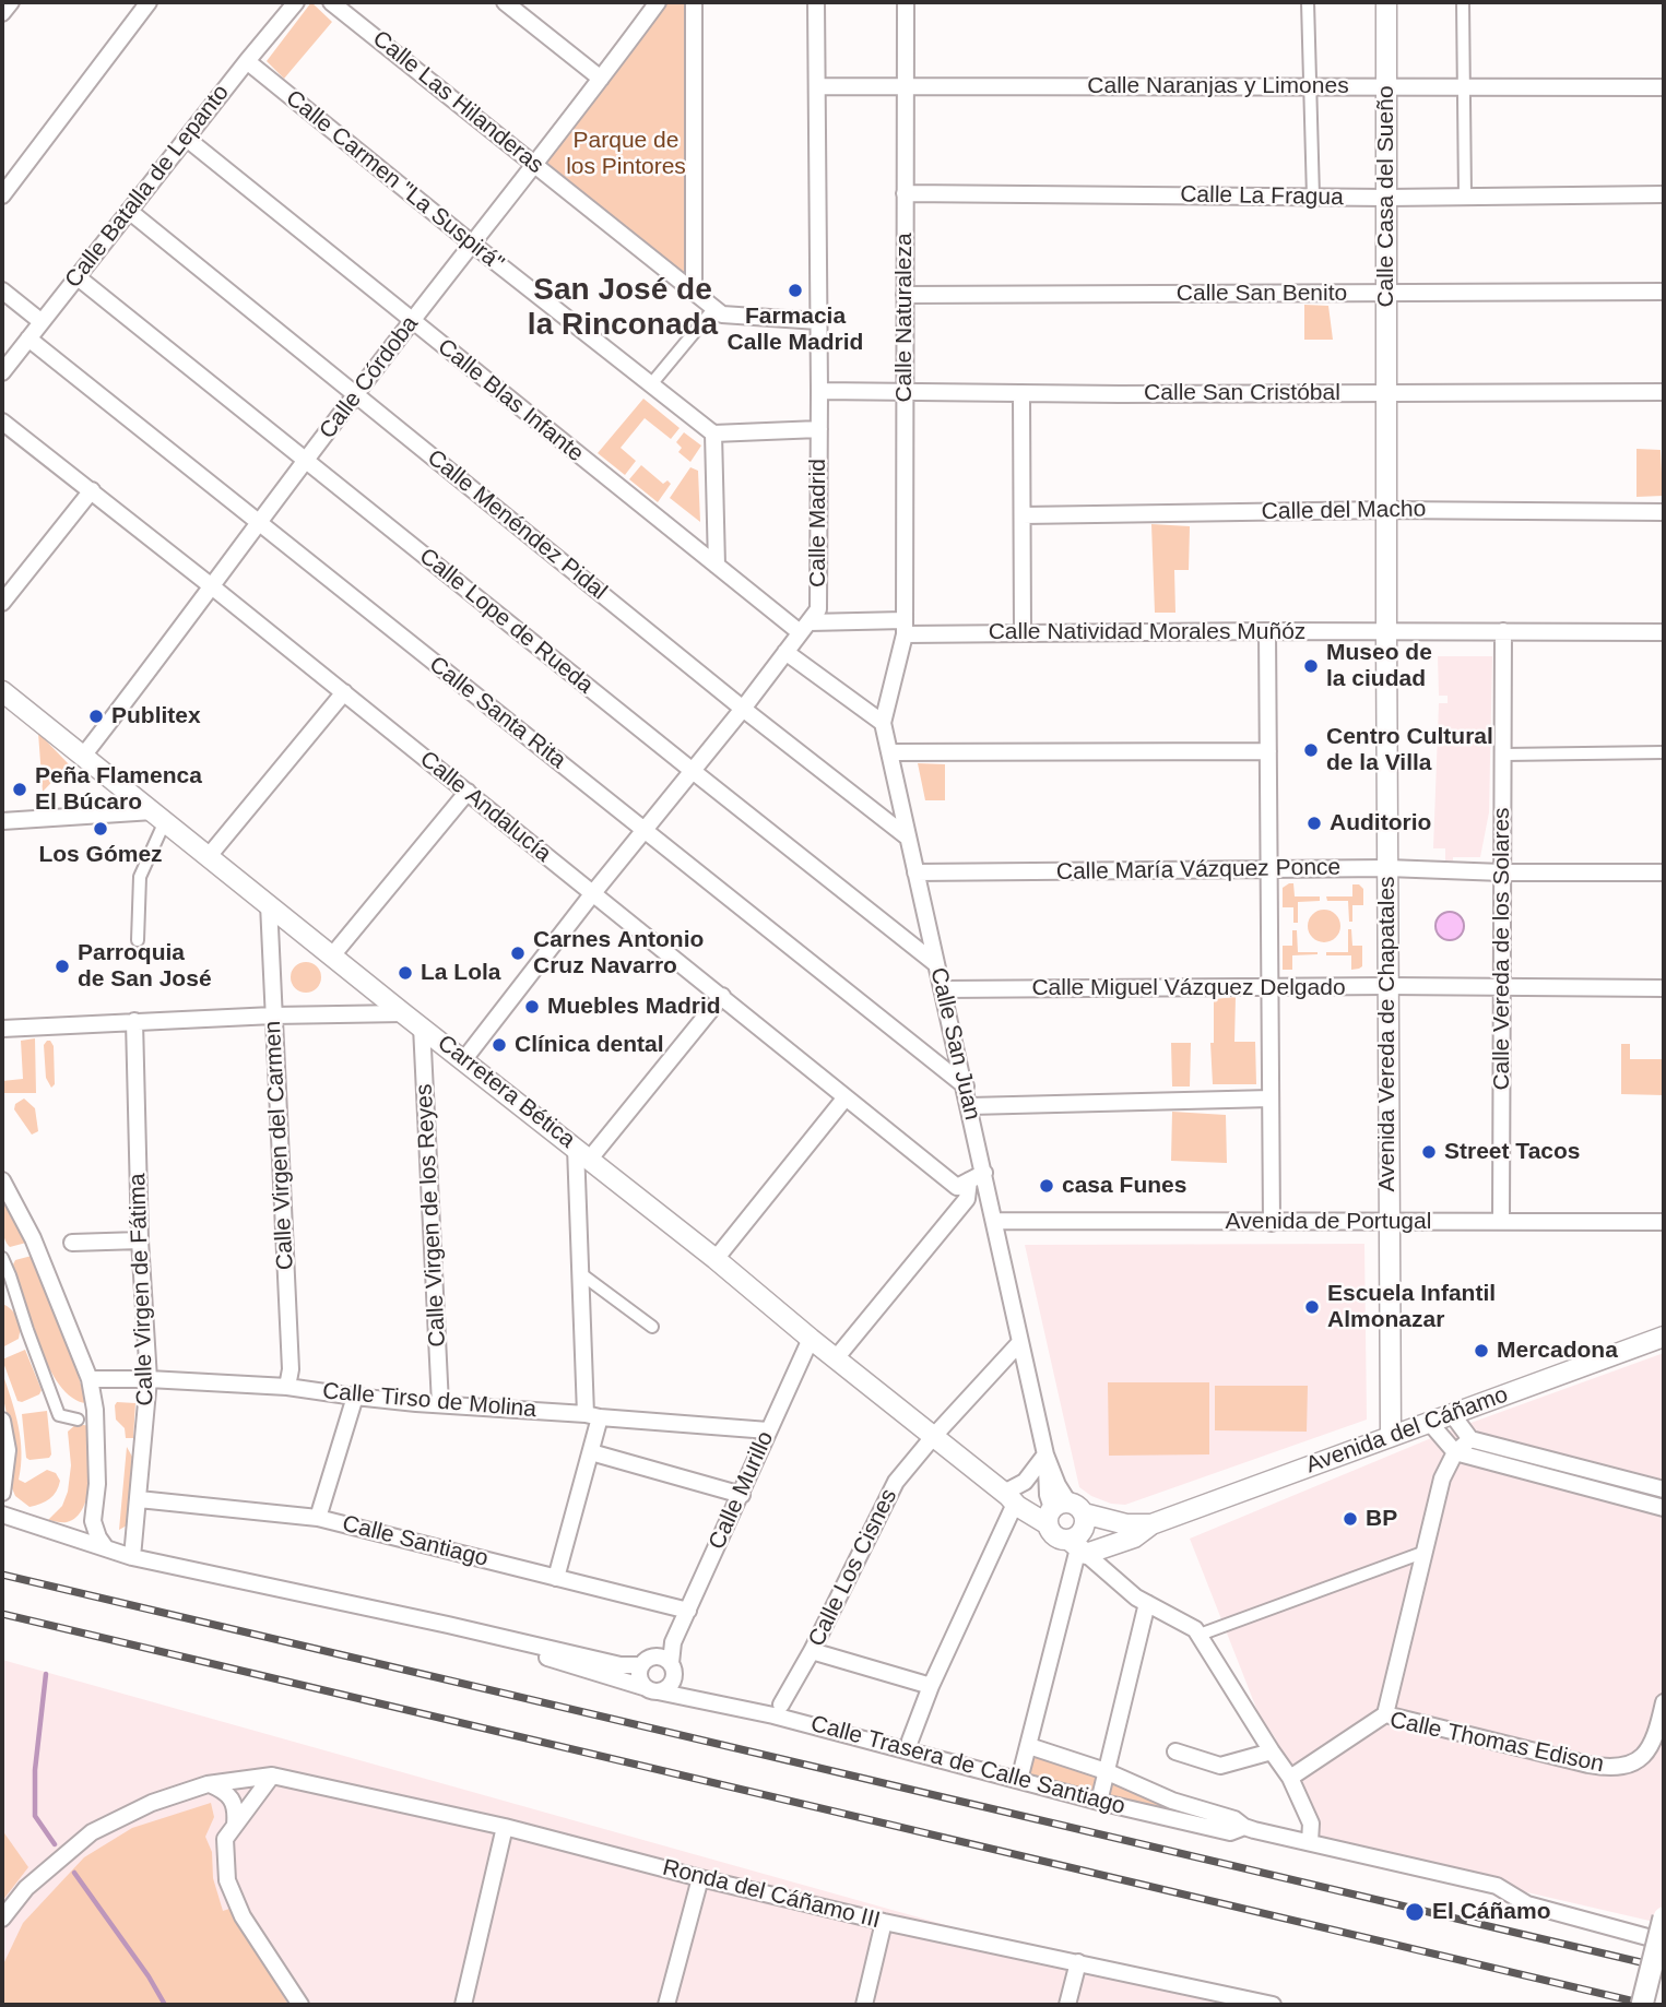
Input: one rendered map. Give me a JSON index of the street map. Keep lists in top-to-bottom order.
{
  "streets": {
    "street": [
      "Calle Naranjas y Limones",
      "Calle Las Hilanderas",
      "Calle Carmen \"La Suspirá\"",
      "Calle Batalla de Lepanto",
      "Calle La Fragua",
      "Calle Casa del Sueño",
      "Calle San Benito",
      "Calle Naturaleza",
      "Calle Córdoba",
      "Calle San Cristóbal",
      "Calle Blas Infante",
      "Calle del Macho",
      "Calle Madrid",
      "Calle Menéndez Pidal",
      "Calle Lope de Rueda",
      "Calle Natividad Morales Muñóz",
      "Calle Santa Rita",
      "Calle Andalucía",
      "Calle María Vázquez Ponce",
      "Calle Vereda de los Solares",
      "Calle Miguel Vázquez Delgado",
      "Avenida Vereda de Chapatales",
      "Calle San Juan",
      "Carretera Bética",
      "Calle Virgen del Carmen",
      "Calle Virgen de los Reyes",
      "Avenida de Portugal",
      "Calle Virgen de Fátima",
      "Calle Tirso de Molina",
      "Avenida del Cáñamo",
      "Calle Murillo",
      "Calle Santiago",
      "Calle Los Cisnes",
      "Calle Thomas Edison",
      "Calle Trasera de Calle Santiago",
      "Ronda del Cáñamo III"
    ]
  },
  "crossings": [
    ["Calle Naranjas y Limones", "Calle Casa del Sueño"],
    ["Calle Naranjas y Limones", "Calle Naturaleza"],
    ["Calle Naranjas y Limones", "Calle Madrid"],
    ["Calle Las Hilanderas", "Calle Córdoba"],
    ["Calle Las Hilanderas", "Calle Madrid"],
    ["Calle Carmen \"La Suspirá\"", "Calle Batalla de Lepanto"],
    ["Calle Carmen \"La Suspirá\"", "Calle Córdoba"],
    ["Calle Batalla de Lepanto", "Calle Blas Infante"],
    ["Calle Batalla de Lepanto", "Calle Menéndez Pidal"],
    ["Calle Batalla de Lepanto", "Calle Lope de Rueda"],
    ["Calle Batalla de Lepanto", "Calle Santa Rita"],
    ["Calle La Fragua", "Calle Casa del Sueño"],
    ["Calle La Fragua", "Calle Naturaleza"],
    ["Calle Casa del Sueño", "Calle San Benito"],
    ["Calle Casa del Sueño", "Calle San Cristóbal"],
    ["Calle Casa del Sueño", "Calle del Macho"],
    ["Calle Casa del Sueño", "Avenida Vereda de Chapatales"],
    ["Calle San Benito", "Calle Naturaleza"],
    ["Calle Naturaleza", "Calle San Cristóbal"],
    ["Calle Naturaleza", "Calle Natividad Morales Muñóz"],
    ["Calle Naturaleza", "Calle San Juan"],
    ["Calle Córdoba", "Calle Blas Infante"],
    ["Calle Córdoba", "Calle Menéndez Pidal"],
    ["Calle Córdoba", "Calle Lope de Rueda"],
    ["Calle Córdoba", "Calle Santa Rita"],
    ["Calle Córdoba", "Calle Andalucía"],
    ["Calle Córdoba", "Carretera Bética"],
    ["Calle San Cristóbal", "Calle Madrid"],
    ["Calle Blas Infante", "Calle Madrid"],
    ["Calle Blas Infante", "Calle Natividad Morales Muñóz"],
    ["Calle del Macho", "Avenida Vereda de Chapatales"],
    ["Calle Madrid", "Calle Menéndez Pidal"],
    ["Calle Madrid", "Calle Lope de Rueda"],
    ["Calle Madrid", "Calle Natividad Morales Muñóz"],
    ["Calle Madrid", "Calle Santa Rita"],
    ["Calle Madrid", "Calle Andalucía"],
    ["Calle Madrid", "Carretera Bética"],
    ["Calle Menéndez Pidal", "Calle San Juan"],
    ["Calle Lope de Rueda", "Calle San Juan"],
    ["Calle Natividad Morales Muñóz", "Calle Vereda de los Solares"],
    ["Calle Natividad Morales Muñóz", "Avenida Vereda de Chapatales"],
    ["Calle Natividad Morales Muñóz", "Calle San Juan"],
    ["Calle Santa Rita", "Calle San Juan"],
    ["Calle María Vázquez Ponce", "Calle Vereda de los Solares"],
    ["Calle María Vázquez Ponce", "Avenida Vereda de Chapatales"],
    ["Calle María Vázquez Ponce", "Calle San Juan"],
    ["Calle Vereda de los Solares", "Calle Miguel Vázquez Delgado"],
    ["Calle Vereda de los Solares", "Avenida de Portugal"],
    ["Calle Miguel Vázquez Delgado", "Avenida Vereda de Chapatales"],
    ["Calle Miguel Vázquez Delgado", "Calle San Juan"],
    ["Avenida Vereda de Chapatales", "Avenida de Portugal"],
    ["Avenida Vereda de Chapatales", "Avenida del Cáñamo"],
    ["Calle San Juan", "Carretera Bética"],
    ["Calle San Juan", "Avenida de Portugal"],
    ["Calle San Juan", "Avenida del Cáñamo"],
    ["Calle San Juan", "Calle Los Cisnes"],
    ["Carretera Bética", "Calle Virgen del Carmen"],
    ["Carretera Bética", "Calle Virgen de los Reyes"],
    ["Carretera Bética", "Avenida del Cáñamo"],
    ["Carretera Bética", "Calle Murillo"],
    ["Carretera Bética", "Calle Los Cisnes"],
    ["Calle Virgen del Carmen", "Calle Tirso de Molina"],
    ["Calle Virgen de los Reyes", "Calle Tirso de Molina"],
    ["Calle Virgen de Fátima", "Calle Tirso de Molina"],
    ["Calle Virgen de Fátima", "Calle Santiago"],
    ["Calle Virgen de Fátima", "Calle Trasera de Calle Santiago"],
    ["Calle Tirso de Molina", "Calle Murillo"],
    ["Calle Murillo", "Calle Santiago"],
    ["Calle Murillo", "Calle Trasera de Calle Santiago"]
  ],
  "districts": ["San José de la Rinconada"],
  "parks": ["Parque de los Pintores"],
  "places": [
    "Farmacia Calle Madrid",
    "Museo de la ciudad",
    "Publitex",
    "Centro Cultural de la Villa",
    "Peña Flamenca El Búcaro",
    "Auditorio",
    "Los Gómez",
    "Carnes Antonio Cruz Navarro",
    "Parroquia de San José",
    "La Lola",
    "Muebles Madrid",
    "Clínica dental",
    "Street Tacos",
    "casa Funes",
    "Escuela Infantil Almonazar",
    "Mercadona",
    "BP",
    "El Cáñamo"
  ]
}
